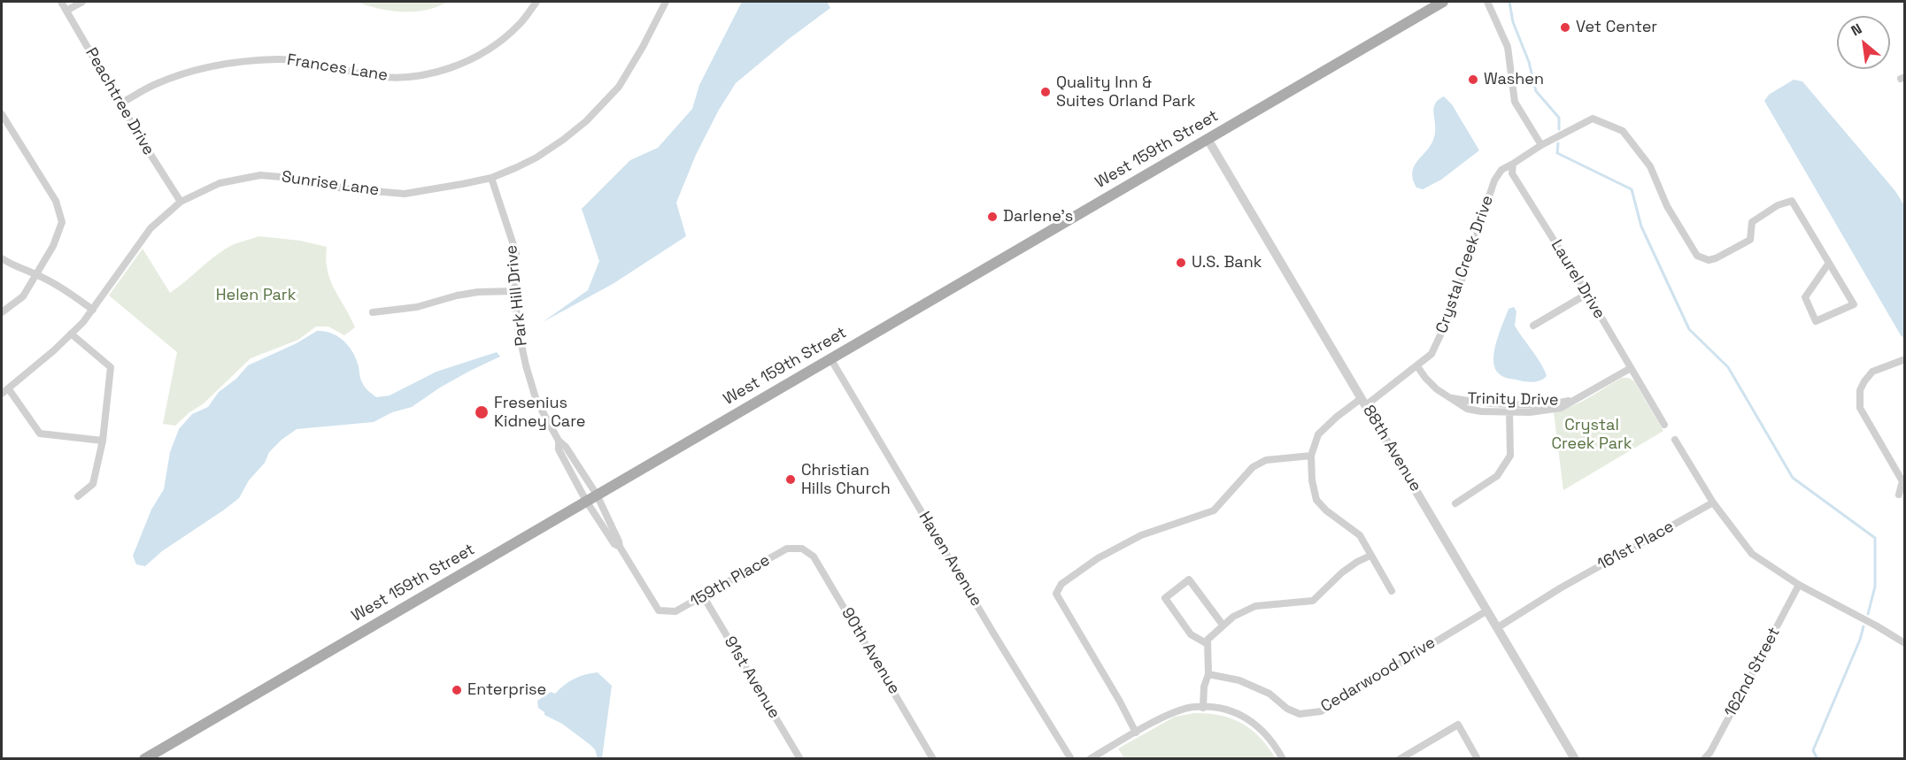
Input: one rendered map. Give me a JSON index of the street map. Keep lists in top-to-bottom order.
{
  "streets": {
    "main road": ["West 159th Street"],
    "street": [
      "Frances Lane",
      "Peachtree Drive",
      "Sunrise Lane",
      "Crystal Creek Drive",
      "Laurel Drive",
      "Park Hill Drive",
      "Trinity Drive",
      "88th Avenue",
      "161st Place",
      "Haven Avenue",
      "159th Place",
      "90th Avenue",
      "162nd Street",
      "Cedarwood Drive",
      "91st Avenue"
    ]
  },
  "crossings": [
    ["Frances Lane", "Peachtree Drive"],
    ["Peachtree Drive", "Sunrise Lane"],
    ["West 159th Street", "Park Hill Drive"],
    ["West 159th Street", "88th Avenue"],
    ["West 159th Street", "Haven Avenue"],
    ["Sunrise Lane", "Park Hill Drive"],
    ["Crystal Creek Drive", "Laurel Drive"],
    ["Crystal Creek Drive", "Trinity Drive"],
    ["Crystal Creek Drive", "88th Avenue"],
    ["Laurel Drive", "Trinity Drive"],
    ["88th Avenue", "161st Place"],
    ["88th Avenue", "Cedarwood Drive"],
    ["159th Place", "90th Avenue"],
    ["159th Place", "91st Avenue"]
  ],
  "parks": ["Helen Park", "Crystal Creek Park"],
  "places": [
    "Vet Center",
    "Washen",
    "Quality Inn & Suites Orland Park",
    "Darlene's",
    "U.S. Bank",
    "Fresenius Kidney Care",
    "Christian Hills Church",
    "Enterprise"
  ],
  "north": "top left"
}
